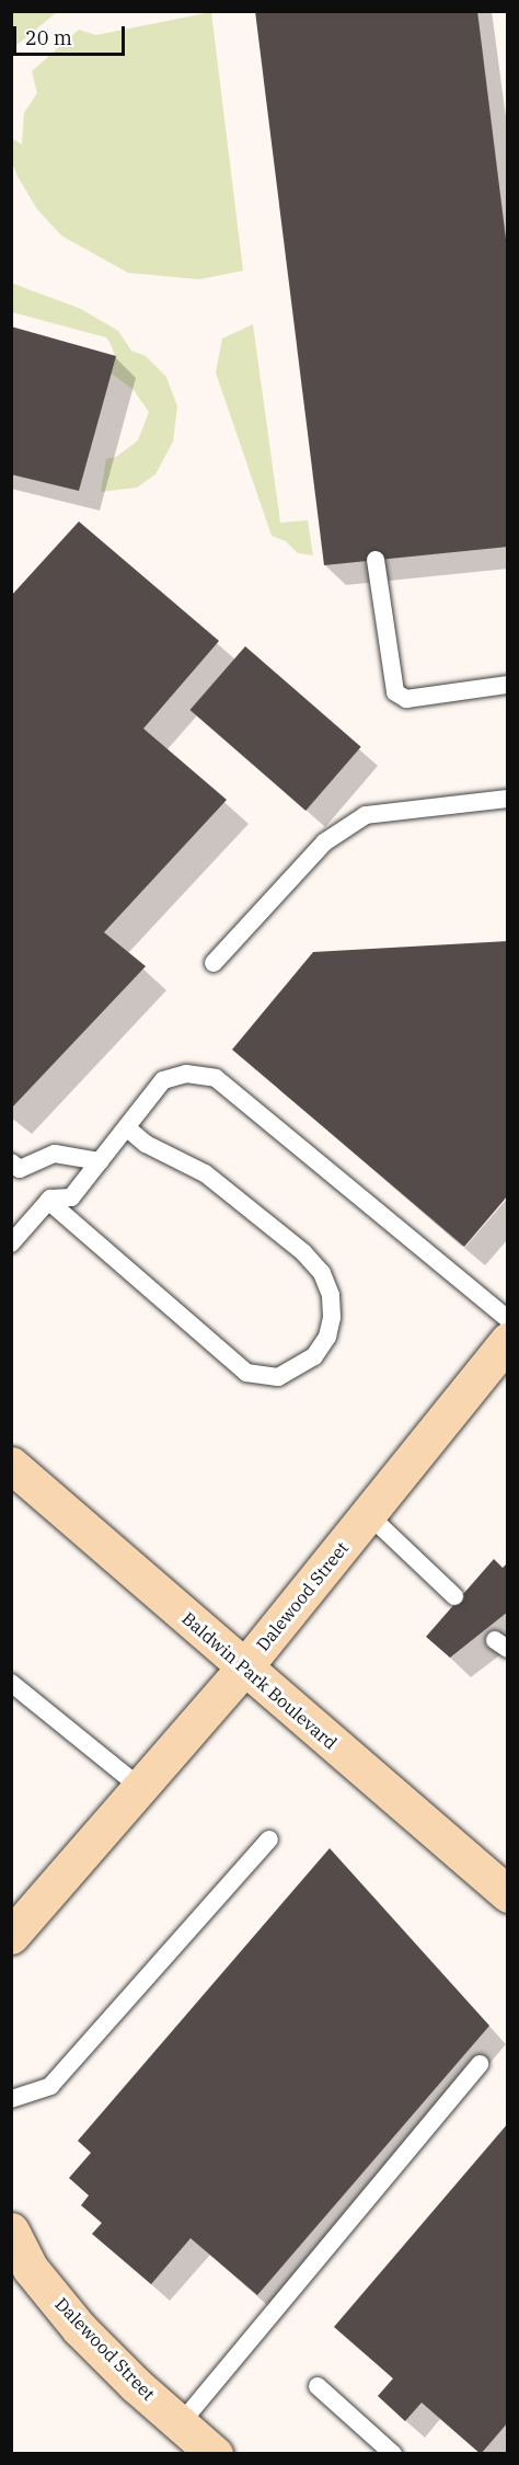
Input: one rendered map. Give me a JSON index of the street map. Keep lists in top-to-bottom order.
{
  "streets": {
    "main road": ["Dalewood Street", "Baldwin Park Boulevard"]
  },
  "crossings": [
    ["Dalewood Street", "Baldwin Park Boulevard"]
  ],
  "scale_bar": "20 m"
}
